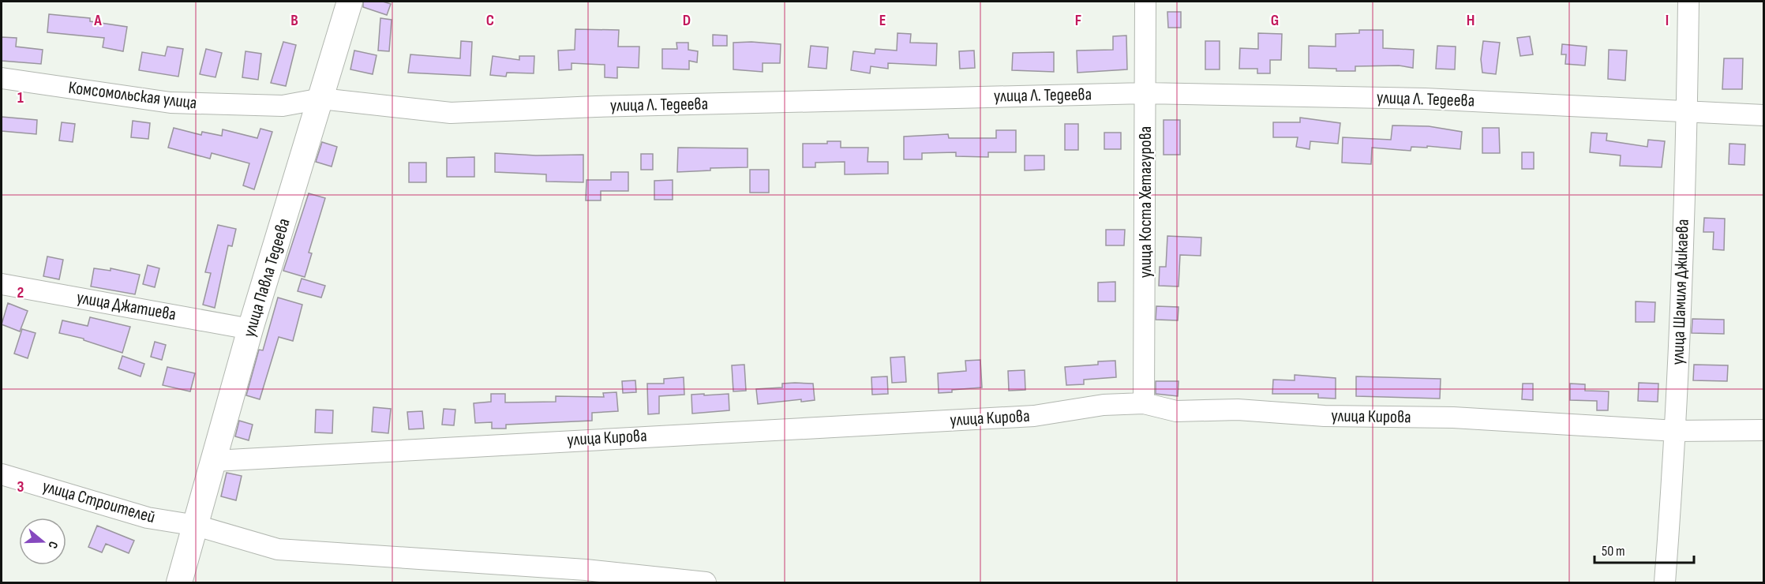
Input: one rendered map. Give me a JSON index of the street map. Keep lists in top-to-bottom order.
{
  "streets": {
    "main road": ["улица Павла Тедеева"],
    "street": [
      "Комсомольская улица",
      "улица Л. Тедеева",
      "улица Коста Хетагурова",
      "улица Шамиля Джикаева",
      "улица Джатиева",
      "улица Кирова",
      "улица Строителей"
    ]
  },
  "crossings": [
    ["Комсомольская улица", "улица Л. Тедеева"],
    ["Комсомольская улица", "улица Павла Тедеева"],
    ["улица Л. Тедеева", "улица Коста Хетагурова"],
    ["улица Л. Тедеева", "улица Павла Тедеева"],
    ["улица Л. Тедеева", "улица Шамиля Джикаева"],
    ["улица Коста Хетагурова", "улица Кирова"],
    ["улица Павла Тедеева", "улица Джатиева"],
    ["улица Павла Тедеева", "улица Кирова"],
    ["улица Павла Тедеева", "улица Строителей"],
    ["улица Шамиля Джикаева", "улица Кирова"]
  ],
  "scale_bar": "50 m",
  "north": "right",
  "grid": {
    "columns": [
      "A",
      "B",
      "C",
      "D",
      "E",
      "F",
      "G",
      "H",
      "I"
    ],
    "rows": ["1", "2", "3"]
  }
}
